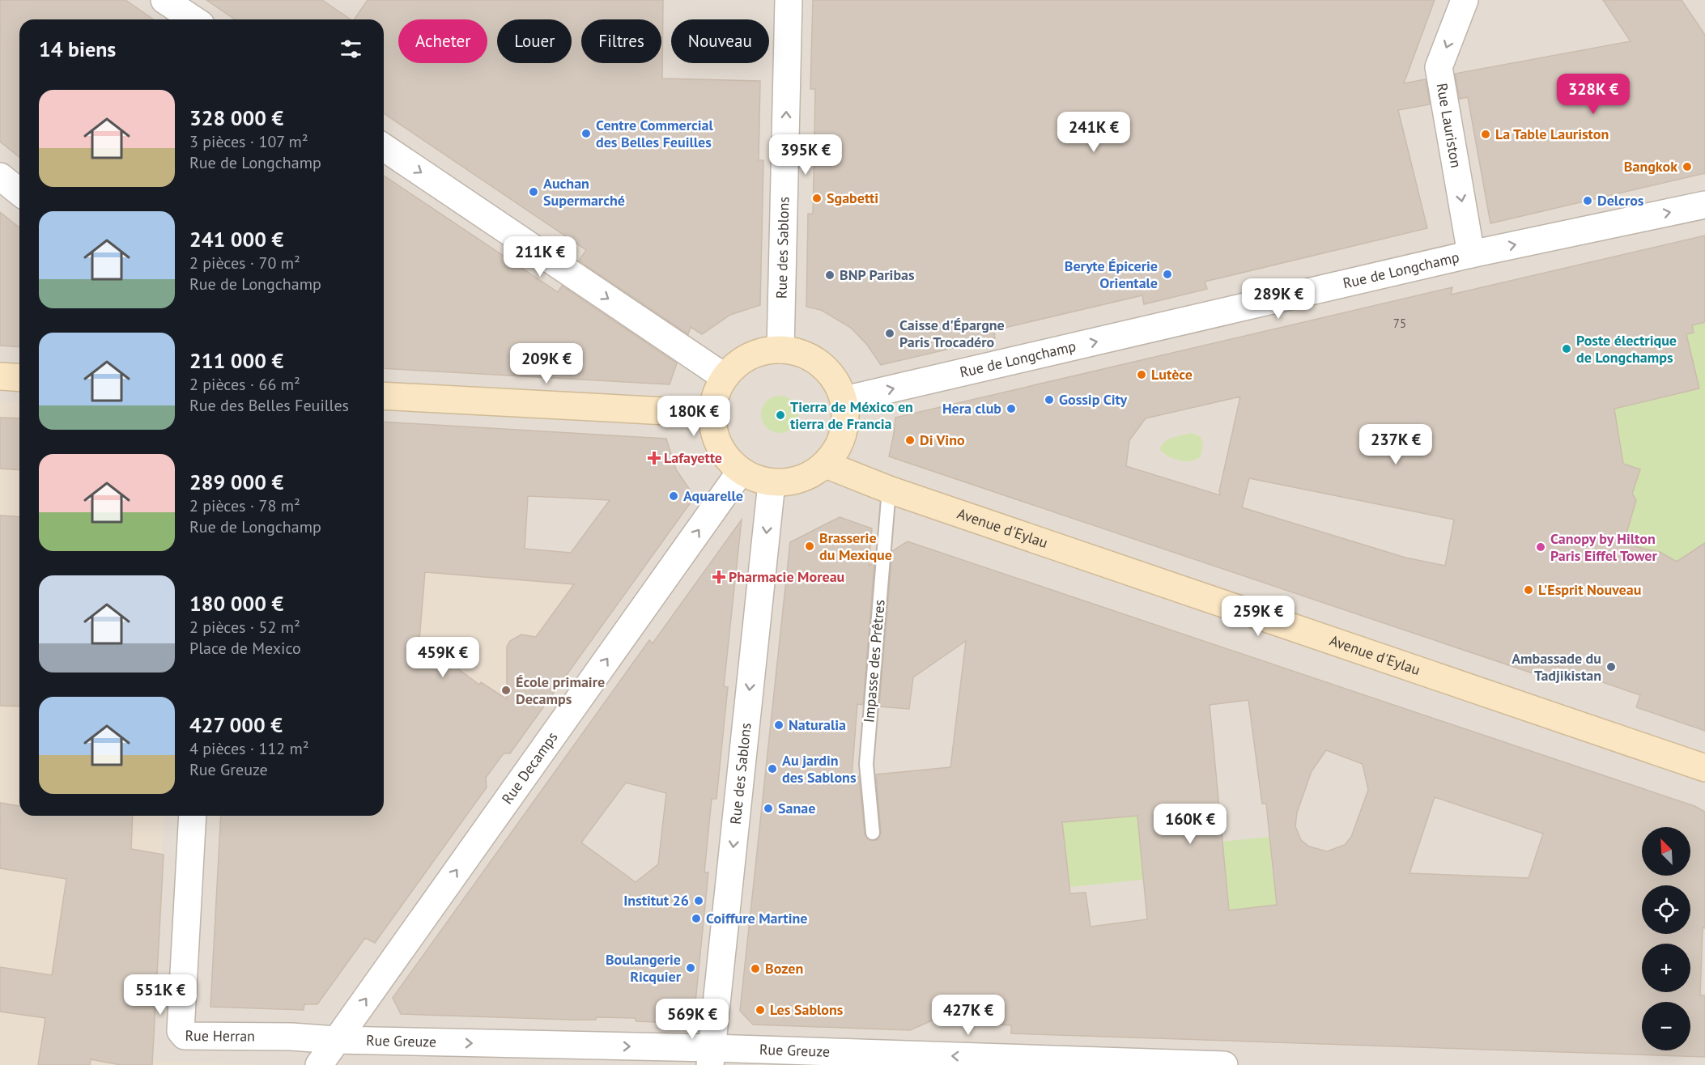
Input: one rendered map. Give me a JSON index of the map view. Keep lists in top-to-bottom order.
{
  "streets": {
    "street": [
      "Rue Lauriston",
      "Rue des Sablons",
      "Rue de Longchamp",
      "Avenue d'Eylau",
      "Rue Decamps",
      "Rue Herran",
      "Rue Greuze"
    ],
    "lane": ["Impasse des Prêtres"]
  },
  "crossings": [
    ["Rue Lauriston", "Rue de Longchamp"],
    ["Rue des Sablons", "Rue de Longchamp"],
    ["Rue des Sablons", "Avenue d'Eylau"],
    ["Rue des Sablons", "Rue Decamps"],
    ["Rue des Sablons", "Rue Greuze"],
    ["Rue de Longchamp", "Avenue d'Eylau"],
    ["Rue de Longchamp", "Rue Decamps"],
    ["Avenue d'Eylau", "Impasse des Prêtres"],
    ["Avenue d'Eylau", "Rue Decamps"],
    ["Rue Decamps", "Rue Herran"],
    ["Rue Decamps", "Rue Greuze"],
    ["Rue Herran", "Rue Greuze"]
  ],
  "one_way": ["Rue Lauriston", "Rue de Longchamp", "Rue Decamps"],
  "places": {
    "other": [
      "Centre Commercial des Belles Feuilles",
      "La Table Lauriston",
      "Bangkok",
      "Auchan Supermarché",
      "Sgabetti",
      "Delcros",
      "Beryte Épicerie Orientale",
      "BNP Paribas",
      "Caisse d'Épargne Paris Trocadéro",
      "Poste électrique de Longchamps",
      "Lutèce",
      "Gossip City",
      "Hera club",
      "Tierra de México en tierra de Francia",
      "Di Vino",
      "Aquarelle",
      "Brasserie du Mexique",
      "Canopy by Hilton Paris Eiffel Tower",
      "L'Esprit Nouveau",
      "Ambassade du Tadjikistan",
      "École primaire Decamps",
      "Naturalia",
      "Au jardin des Sablons",
      "Sanae",
      "Institut 26",
      "Coiffure Martine",
      "Boulangerie Ricquier",
      "Bozen",
      "Les Sablons"
    ],
    "health": ["Lafayette", "Pharmacie Moreau"]
  },
  "house_numbers": ["75"],
  "north": "top left",
  "page": {
    "chip": [
      "Acheter",
      "Louer",
      "Filtres",
      "Nouveau"
    ],
    "heading": "14 biens",
    "price": [
      "328K €",
      "241K €",
      "395K €",
      "211K €",
      "289K €",
      "209K €",
      "180K €",
      "237K €",
      "259K €",
      "459K €",
      "160K €",
      "551K €",
      "427K €",
      "569K €"
    ],
    "list": [
      {
        "name": "328 000 €",
        "note": "3 pièces · 107 m² · Rue de Longchamp"
      },
      {
        "name": "241 000 €",
        "note": "2 pièces · 70 m² · Rue de Longchamp"
      },
      {
        "name": "211 000 €",
        "note": "2 pièces · 66 m² · Rue des Belles Feuilles"
      },
      {
        "name": "289 000 €",
        "note": "2 pièces · 78 m² · Rue de Longchamp"
      },
      {
        "name": "180 000 €",
        "note": "2 pièces · 52 m² · Place de Mexico"
      },
      {
        "name": "427 000 €",
        "note": "4 pièces · 112 m² · Rue Greuze"
      }
    ],
    "map_buttons": ["+", "−"]
  }
}
